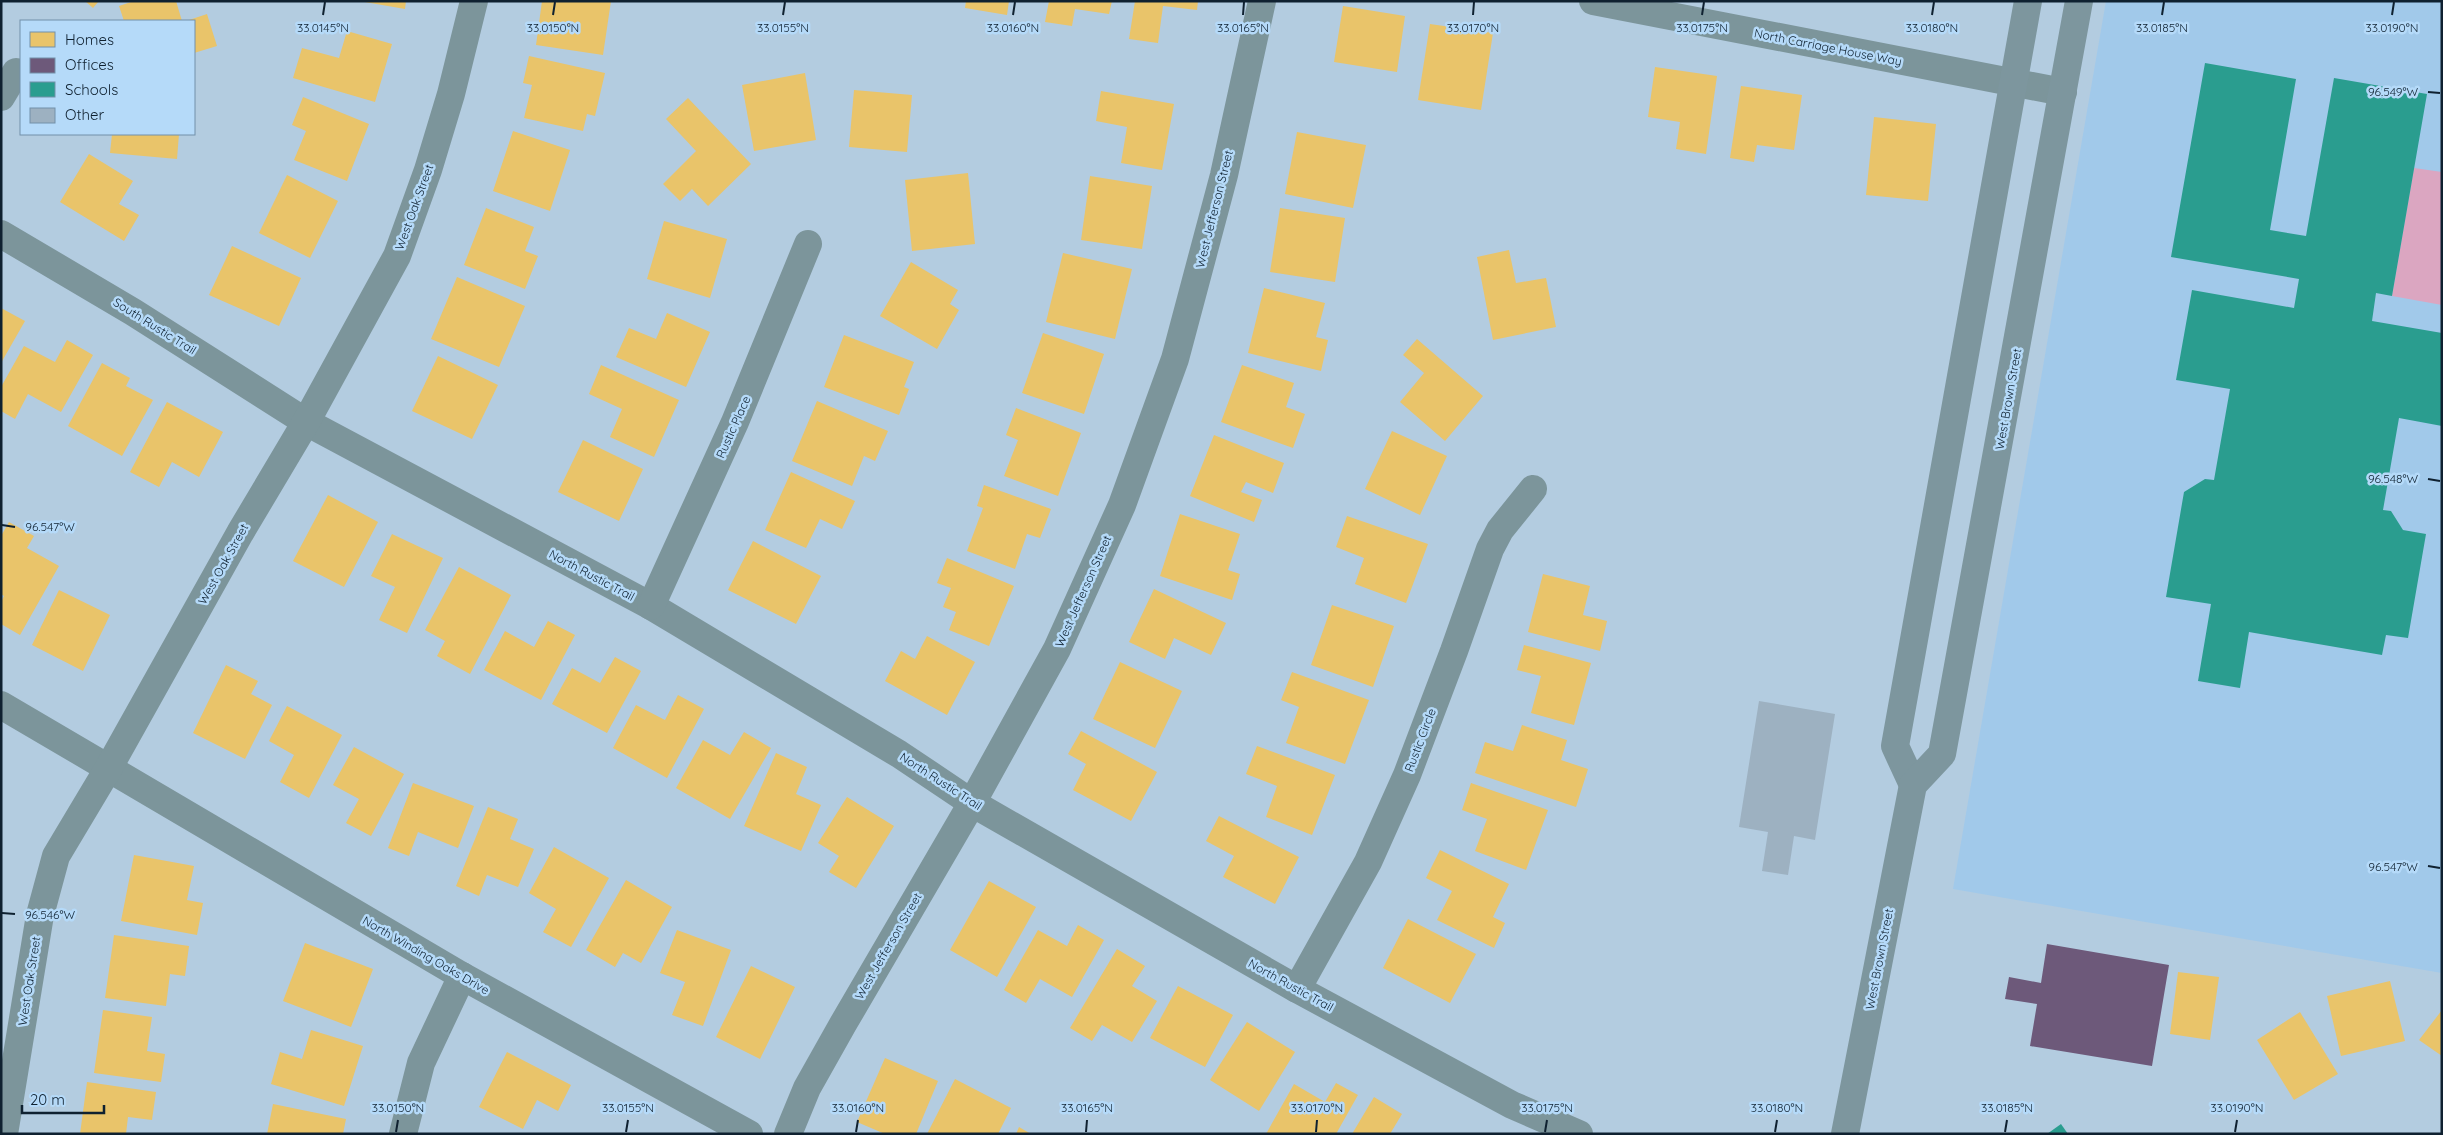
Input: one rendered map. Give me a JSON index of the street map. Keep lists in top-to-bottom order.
{
  "streets": {
    "main road": ["West Brown Street"],
    "street": [
      "North Carriage House Way",
      "West Oak Street",
      "West Jefferson Street",
      "South Rustic Trail",
      "Rustic Place",
      "North Rustic Trail",
      "Rustic Circle",
      "North Winding Oaks Drive"
    ]
  },
  "crossings": [
    ["North Carriage House Way", "West Brown Street"],
    ["West Oak Street", "South Rustic Trail"],
    ["West Oak Street", "North Rustic Trail"],
    ["West Oak Street", "North Winding Oaks Drive"],
    ["West Jefferson Street", "North Rustic Trail"],
    ["South Rustic Trail", "North Rustic Trail"],
    ["Rustic Place", "North Rustic Trail"],
    ["North Rustic Trail", "Rustic Circle"]
  ],
  "legend": [
    "Homes",
    "Offices",
    "Schools",
    "Other"
  ],
  "scale_bar": "20 m",
  "coordinates": [
    "33.0145°N",
    "33.0150°N",
    "33.0155°N",
    "33.0160°N",
    "33.0165°N",
    "33.0170°N",
    "33.0175°N",
    "33.0180°N",
    "33.0185°N",
    "33.0190°N",
    "96.549°W",
    "96.548°W",
    "96.547°W",
    "96.546°W"
  ]
}
